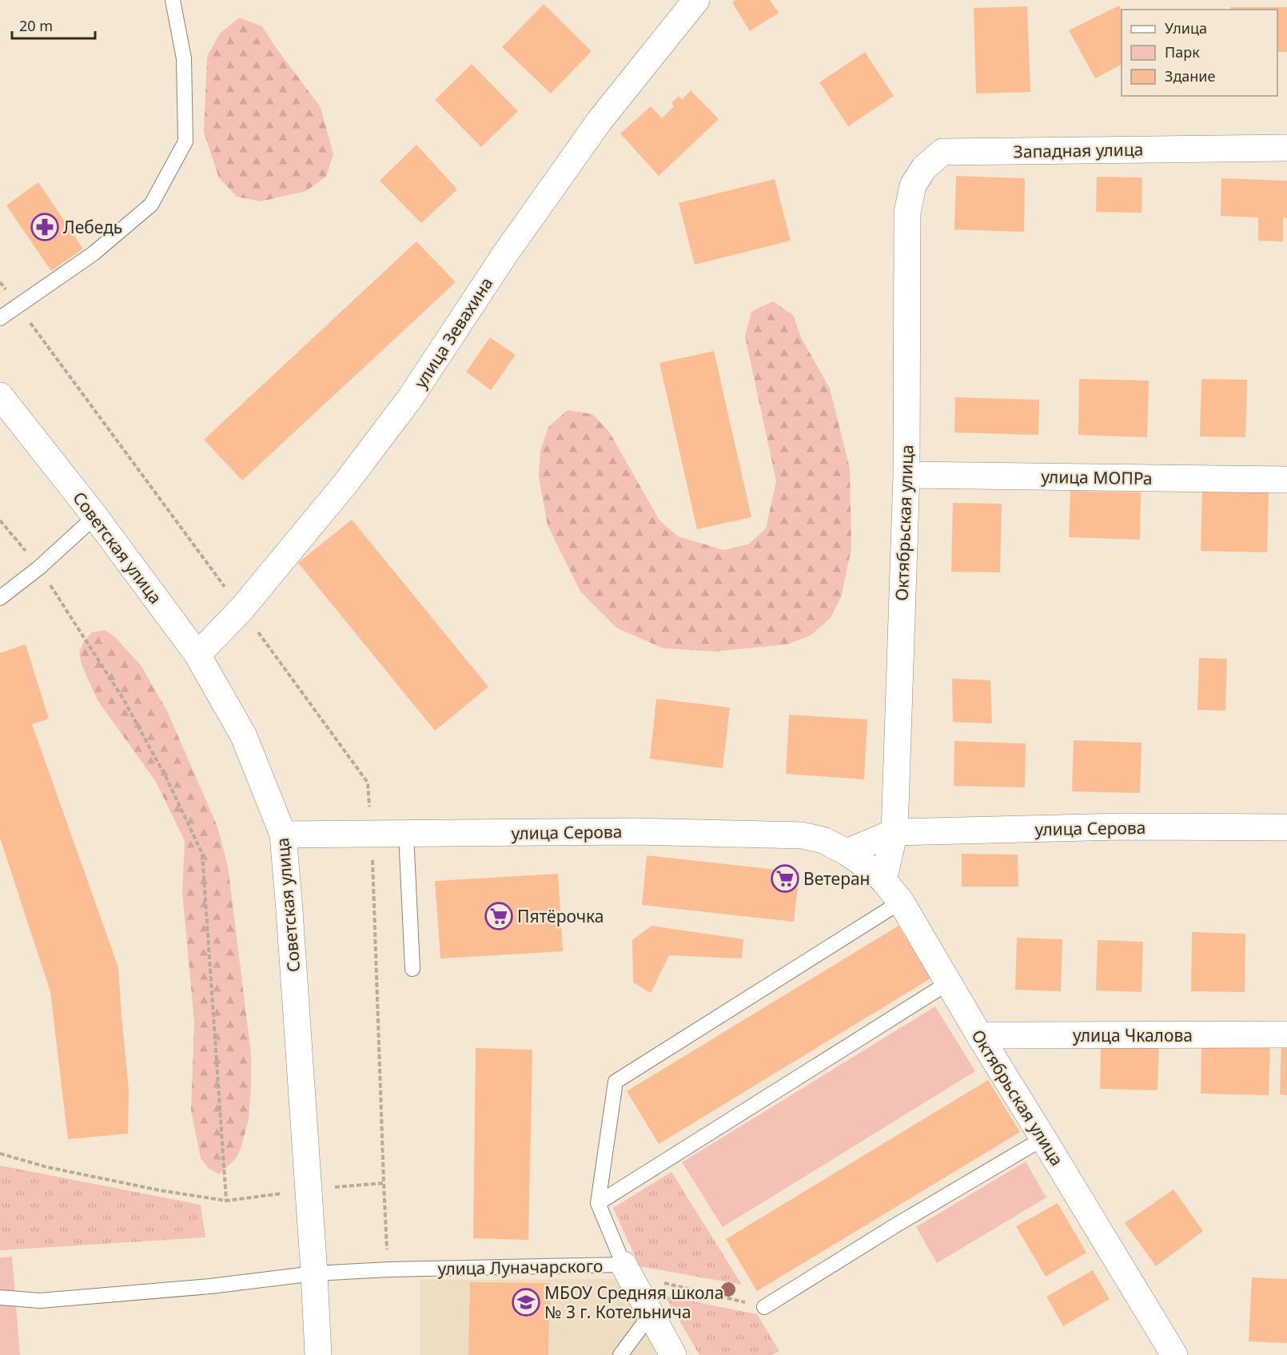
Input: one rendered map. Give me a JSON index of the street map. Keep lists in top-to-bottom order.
{
  "streets": {
    "street": [
      "Западная улица",
      "улица Зевахина",
      "улица МОПРа",
      "Октябрьская улица",
      "Советская улица",
      "улица Серова",
      "улица Чкалова"
    ],
    "lane": ["улица Луначарского"]
  },
  "crossings": [
    ["Западная улица", "Октябрьская улица"],
    ["улица Зевахина", "Советская улица"],
    ["улица МОПРа", "Октябрьская улица"],
    ["Октябрьская улица", "улица Серова"],
    ["Октябрьская улица", "улица Чкалова"],
    ["Советская улица", "улица Серова"],
    ["Советская улица", "улица Луначарского"]
  ],
  "places": {
    "pharmacy": ["Лебедь"],
    "supermarket": ["Ветеран", "Пятёрочка"],
    "school or university": ["МБОУ Средняя школа № 3 г. Котельнича"]
  },
  "legend": ["Улица", "Парк", "Здание"],
  "scale_bar": "20 m"
}
